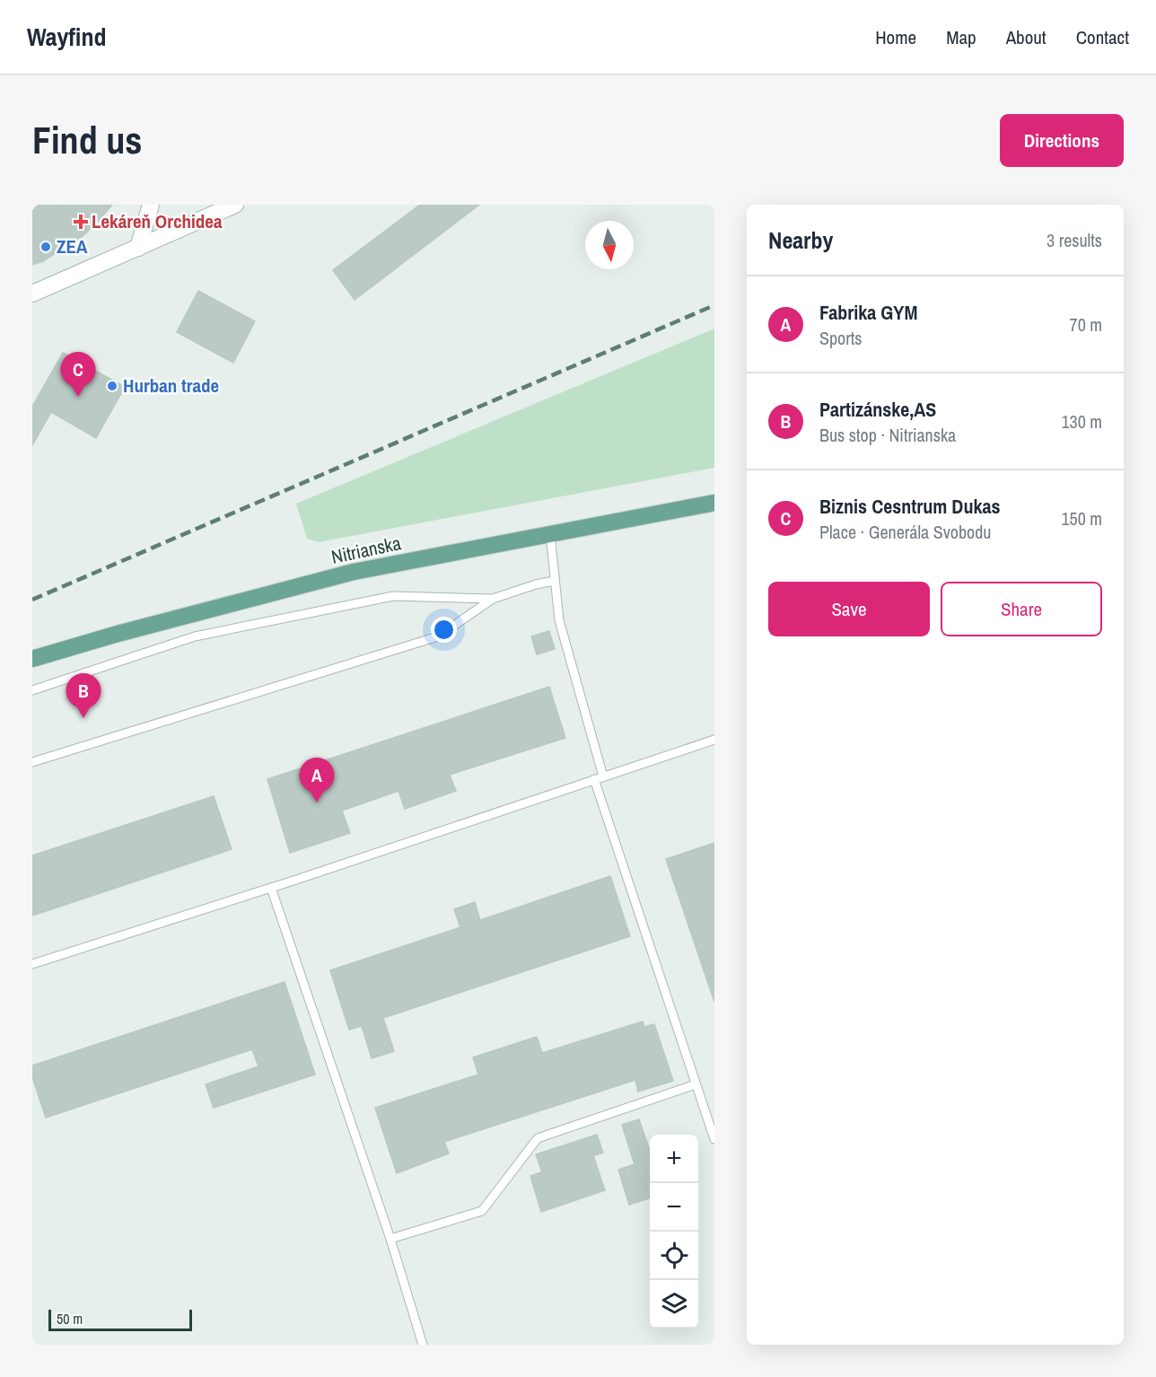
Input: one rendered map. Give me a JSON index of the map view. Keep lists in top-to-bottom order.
{
  "streets": {
    "main road": ["Nitrianska"]
  },
  "places": {
    "health": ["Lekáreň Orchidea"],
    "other": ["ZEA", "Hurban trade"]
  },
  "scale_bar": "50 m",
  "north": "bottom",
  "page": {
    "header": "Wayfind",
    "nav": [
      "Home",
      "Map",
      "About",
      "Contact"
    ],
    "buttons": [
      "Directions",
      ["Save", "Share"]
    ],
    "title": "Find us",
    "heading": ["Nearby", "3 results"],
    "list": [
      {
        "mark": "A",
        "name": "Fabrika GYM",
        "note": "Sports",
        "value": "70 m"
      },
      {
        "mark": "B",
        "name": "Partizánske,AS",
        "note": "Bus stop · Nitrianska",
        "value": "130 m"
      },
      {
        "mark": "C",
        "name": "Biznis Cesntrum Dukas",
        "note": "Place · Generála Svobodu",
        "value": "150 m"
      }
    ],
    "pins": ["C", "B", "A"],
    "map_buttons": ["+", "−"],
    "scale": "50 m"
  }
}
